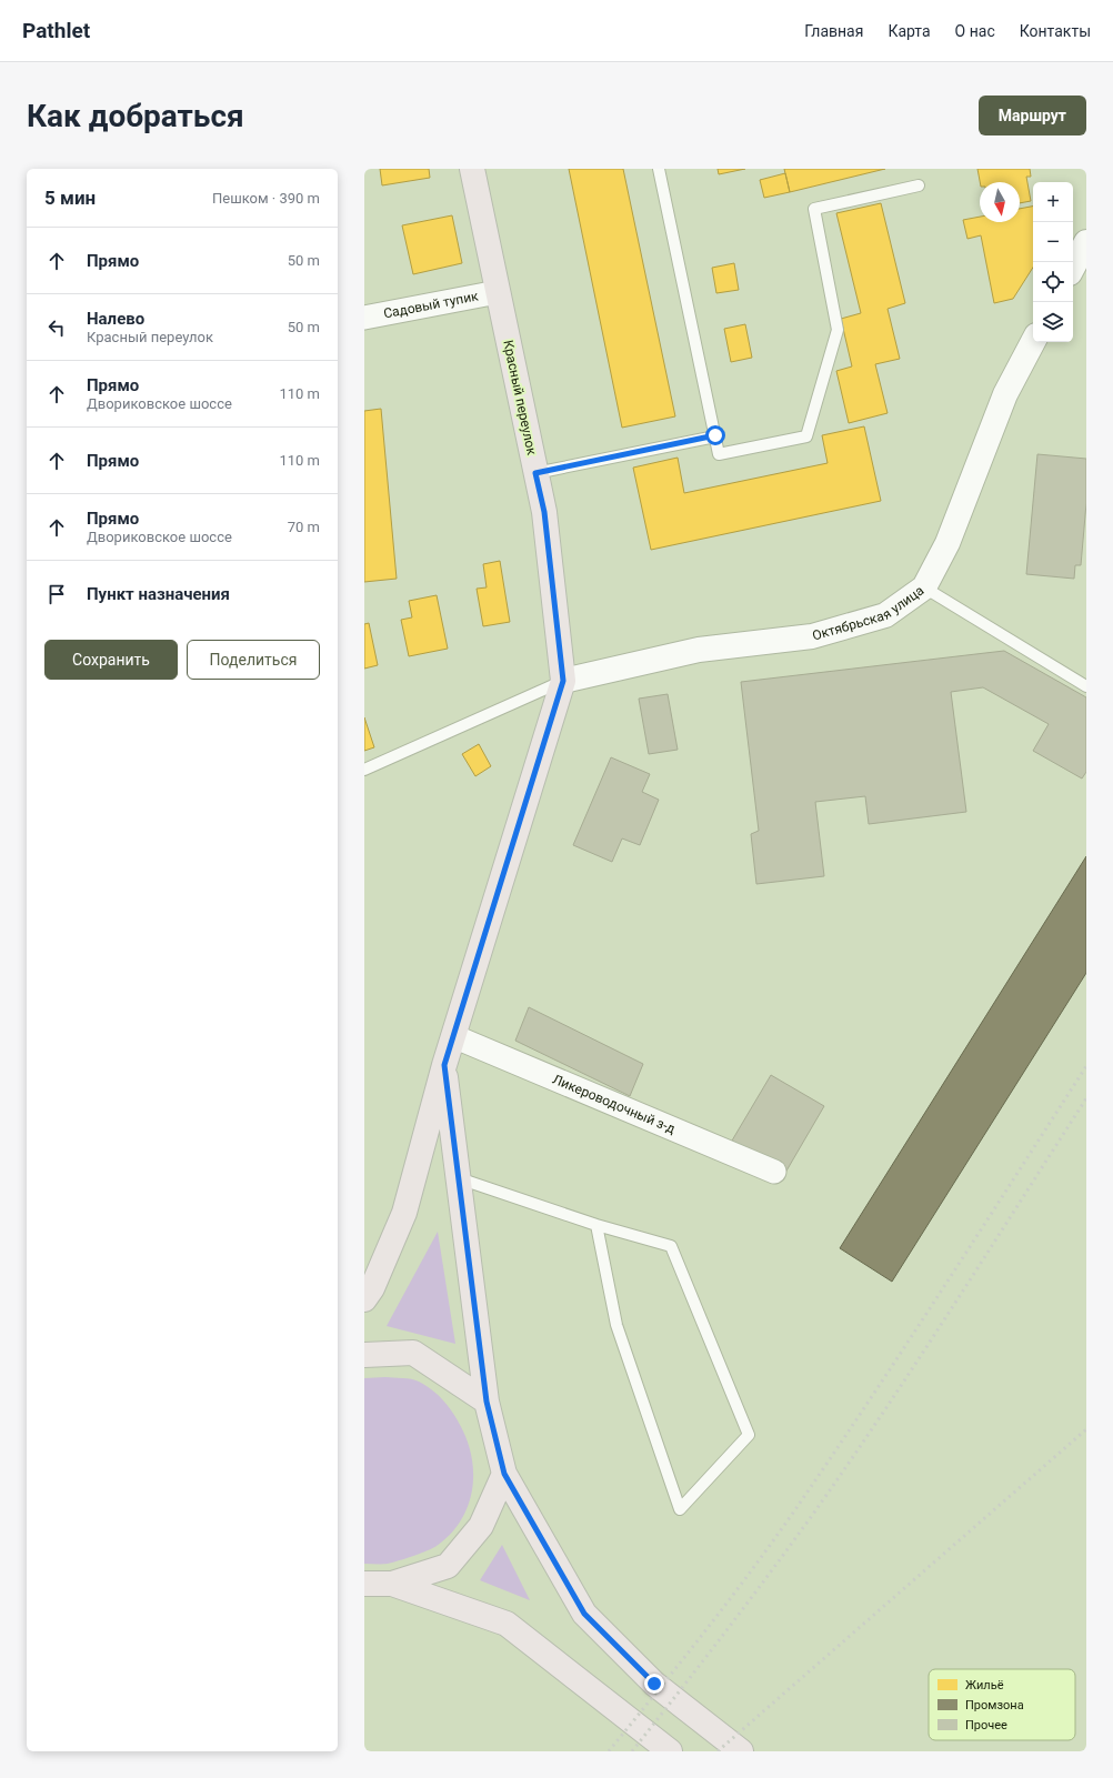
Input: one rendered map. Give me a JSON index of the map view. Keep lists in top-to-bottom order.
{
  "streets": {
    "main road": ["Красный переулок", "Октябрьская улица"],
    "street": ["Садовый тупик", "Ликероводочный з-д"]
  },
  "crossings": [
    ["Садовый тупик", "Красный переулок"],
    ["Красный переулок", "Октябрьская улица"]
  ],
  "legend": ["Жильё", "Промзона", "Прочее"],
  "north": "bottom",
  "page": {
    "header": "Pathlet",
    "nav": [
      "Главная",
      "Карта",
      "О нас",
      "Контакты"
    ],
    "buttons": [
      "Маршрут",
      ["Сохранить", "Поделиться"]
    ],
    "title": "Как добраться",
    "heading": ["5 мин", "Пешком · 390 m"],
    "map_buttons": ["+", "−"],
    "list": [
      ["Прямо", "50 m"],
      ["Налево", "Красный переулок", "50 m"],
      ["Прямо", "Двориковское шоссе", "110 m"],
      ["Прямо", "110 m"],
      ["Прямо", "Двориковское шоссе", "70 m"],
      "Пункт назначения"
    ]
  }
}
